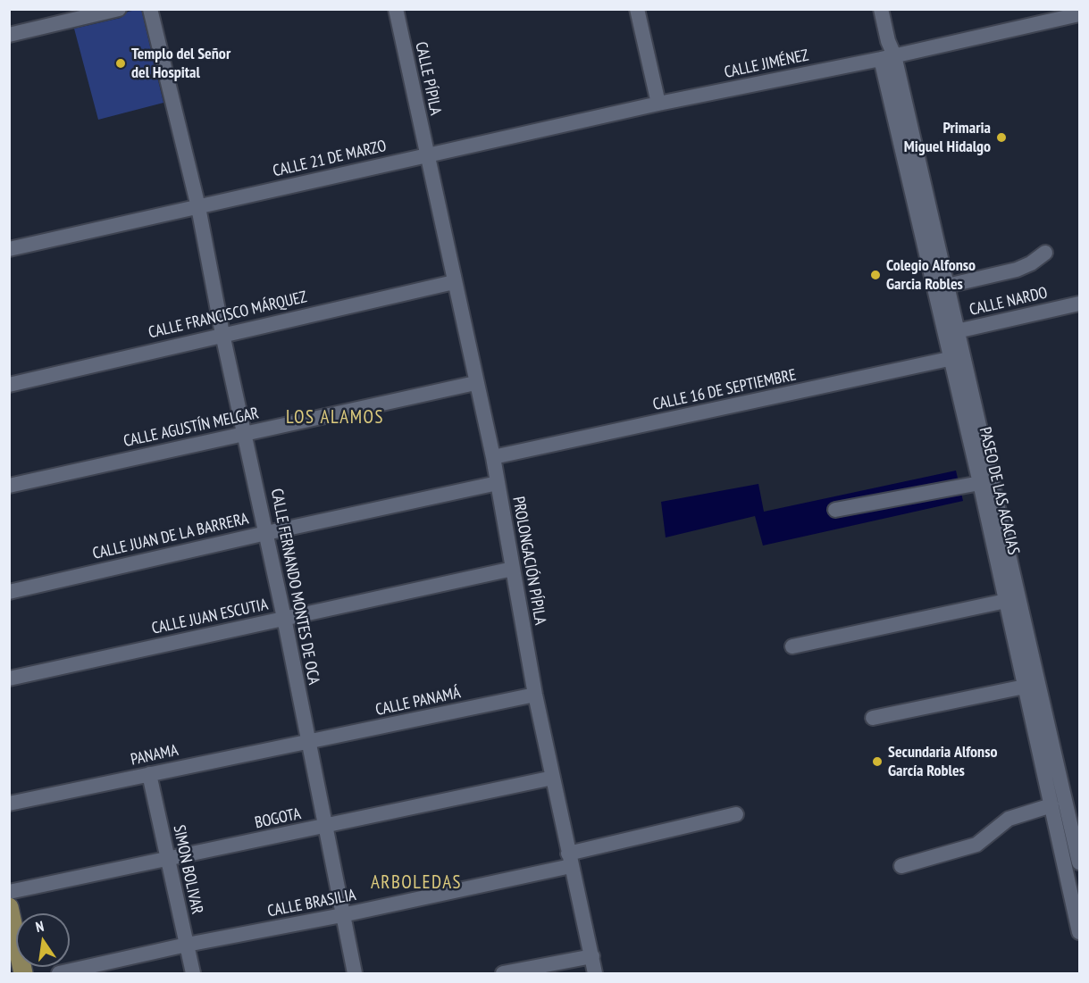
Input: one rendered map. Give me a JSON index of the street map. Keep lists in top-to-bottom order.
{
  "streets": {
    "street": [
      "CALLE JIMÉNEZ",
      "CALLE PÍPILA",
      "CALLE 21 DE MARZO",
      "CALLE NARDO",
      "CALLE FRANCISCO MÁRQUEZ",
      "CALLE 16 DE SEPTIEMBRE",
      "CALLE AGUSTÍN MELGAR",
      "PASEO DE LAS ACACIAS",
      "CALLE JUAN DE LA BARRERA",
      "PROLONGACIÓN PÍPILA",
      "CALLE FERNANDO MONTES DE OCA",
      "CALLE JUAN ESCUTIA",
      "CALLE PANAMÁ",
      "PANAMA",
      "BOGOTA",
      "SIMON BOLIVAR",
      "CALLE BRASILIA"
    ]
  },
  "crossings": [
    ["CALLE JIMÉNEZ", "CALLE 21 DE MARZO"],
    ["CALLE JIMÉNEZ", "PASEO DE LAS ACACIAS"],
    ["CALLE PÍPILA", "CALLE 21 DE MARZO"],
    ["CALLE PÍPILA", "PROLONGACIÓN PÍPILA"],
    ["CALLE 21 DE MARZO", "PROLONGACIÓN PÍPILA"],
    ["CALLE 21 DE MARZO", "CALLE FERNANDO MONTES DE OCA"],
    ["CALLE NARDO", "PASEO DE LAS ACACIAS"],
    ["CALLE FRANCISCO MÁRQUEZ", "PROLONGACIÓN PÍPILA"],
    ["CALLE FRANCISCO MÁRQUEZ", "CALLE FERNANDO MONTES DE OCA"],
    ["CALLE 16 DE SEPTIEMBRE", "PASEO DE LAS ACACIAS"],
    ["CALLE 16 DE SEPTIEMBRE", "PROLONGACIÓN PÍPILA"],
    ["CALLE AGUSTÍN MELGAR", "PROLONGACIÓN PÍPILA"],
    ["CALLE AGUSTÍN MELGAR", "CALLE FERNANDO MONTES DE OCA"],
    ["CALLE JUAN DE LA BARRERA", "PROLONGACIÓN PÍPILA"],
    ["CALLE JUAN DE LA BARRERA", "CALLE FERNANDO MONTES DE OCA"],
    ["PROLONGACIÓN PÍPILA", "CALLE JUAN ESCUTIA"],
    ["PROLONGACIÓN PÍPILA", "CALLE PANAMÁ"],
    ["PROLONGACIÓN PÍPILA", "BOGOTA"],
    ["PROLONGACIÓN PÍPILA", "CALLE BRASILIA"],
    ["CALLE FERNANDO MONTES DE OCA", "CALLE JUAN ESCUTIA"],
    ["CALLE FERNANDO MONTES DE OCA", "CALLE PANAMÁ"],
    ["CALLE FERNANDO MONTES DE OCA", "PANAMA"],
    ["CALLE FERNANDO MONTES DE OCA", "BOGOTA"],
    ["CALLE FERNANDO MONTES DE OCA", "CALLE BRASILIA"],
    ["CALLE PANAMÁ", "PANAMA"],
    ["PANAMA", "SIMON BOLIVAR"],
    ["BOGOTA", "SIMON BOLIVAR"],
    ["SIMON BOLIVAR", "CALLE BRASILIA"]
  ],
  "districts": ["LOS ALAMOS", "ARBOLEDAS"],
  "places": [
    "Templo del Señor del Hospital",
    "Primaria Miguel Hidalgo",
    "Colegio Alfonso Garcia Robles",
    "Secundaria Alfonso García Robles"
  ],
  "north": "top"
}
